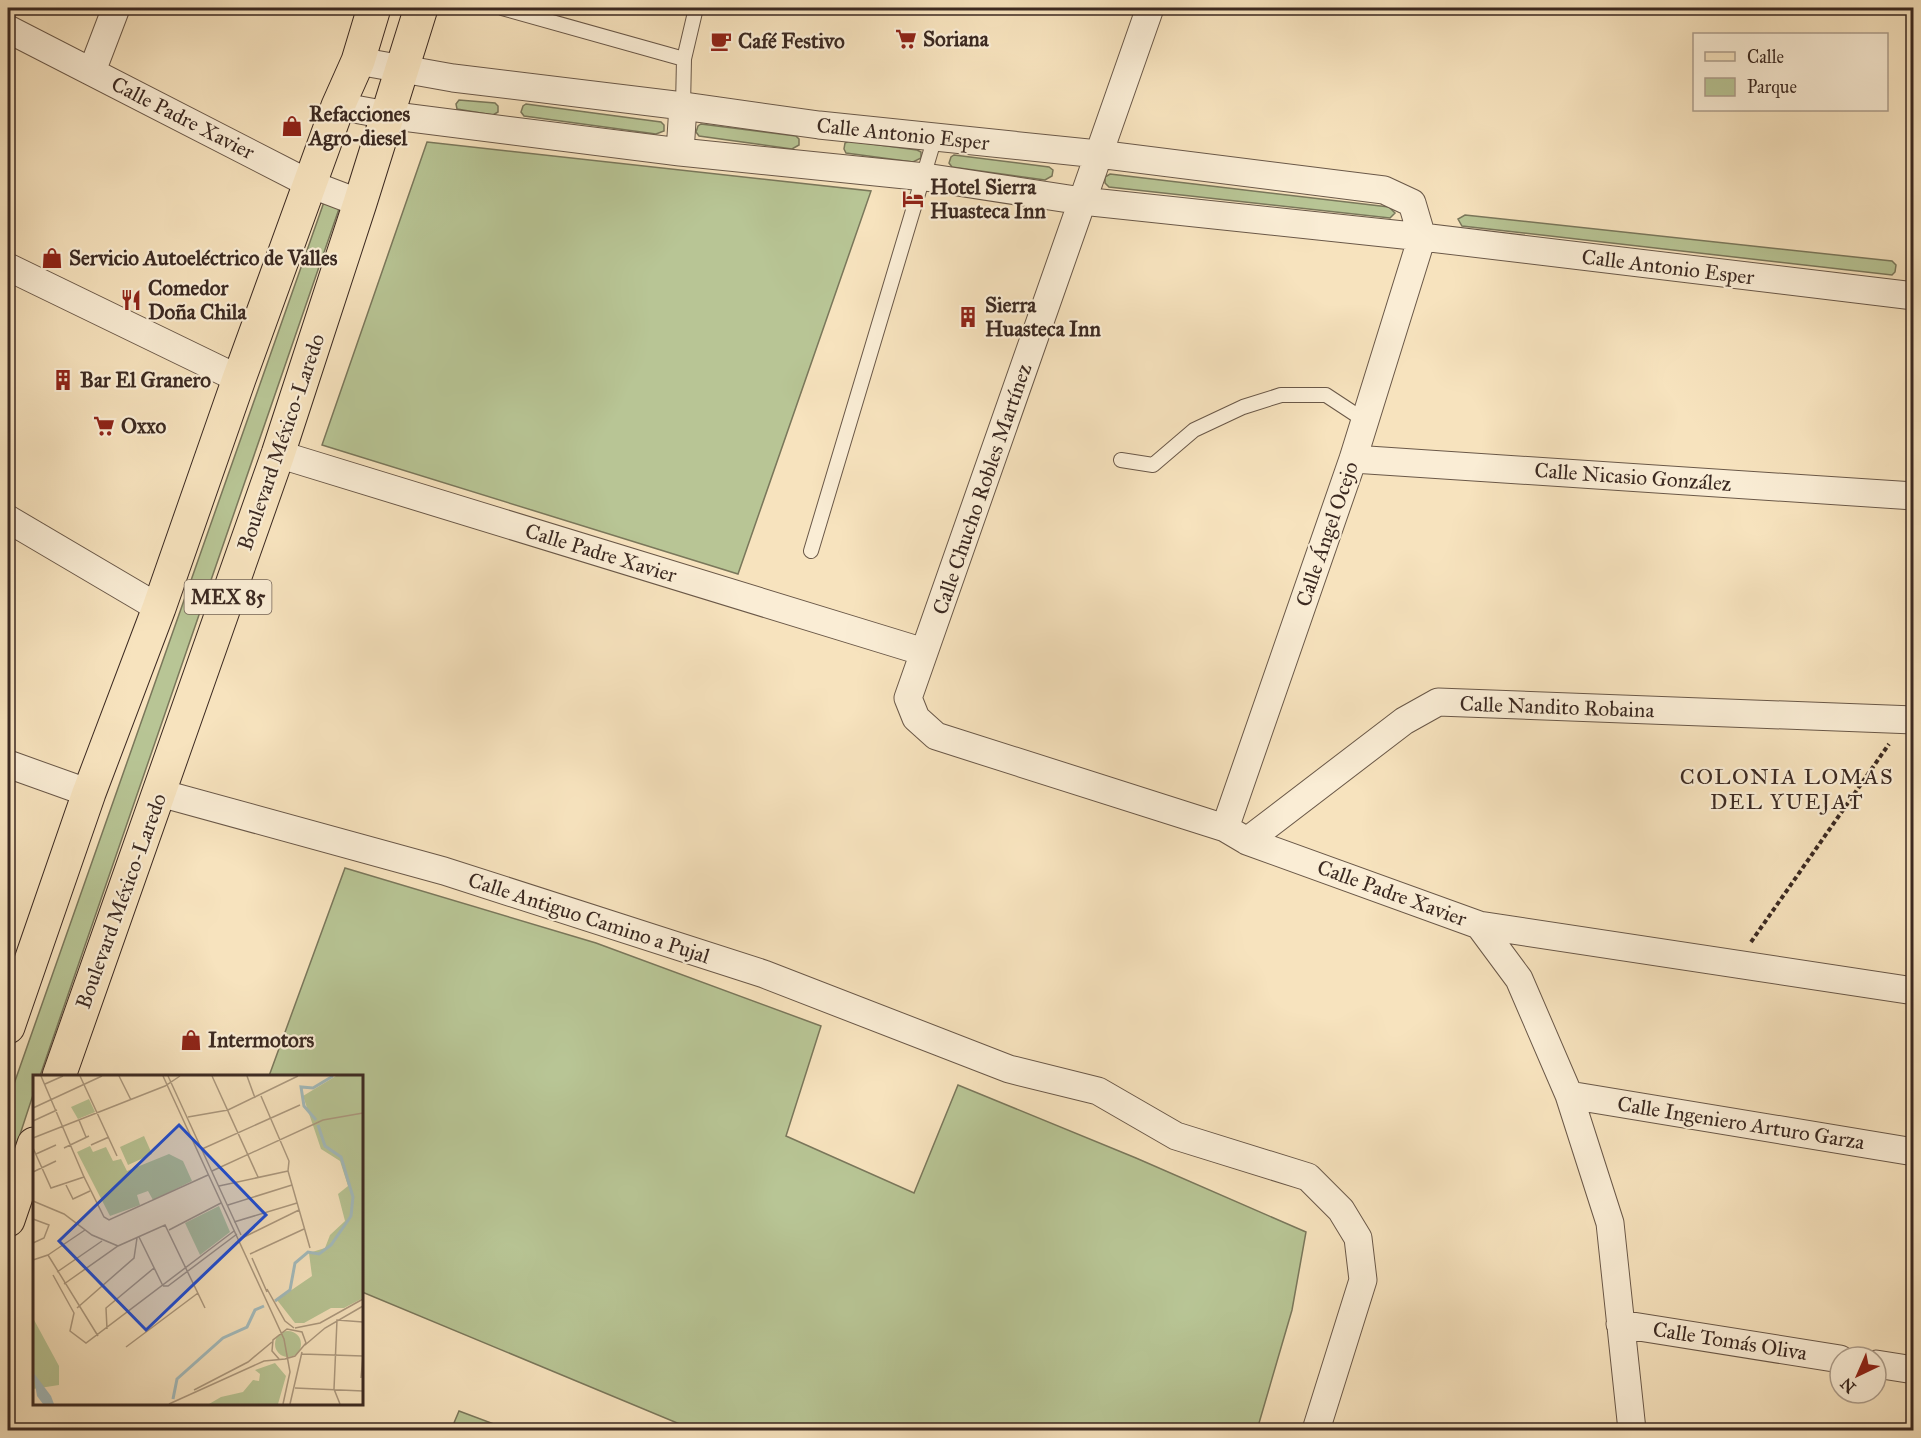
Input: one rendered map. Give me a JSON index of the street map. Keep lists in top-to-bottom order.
{
  "streets": {
    "main road": ["Boulevard México-Laredo", "MEX 85"],
    "street": [
      "Calle Padre Xavier",
      "Calle Antonio Esper",
      "Calle Nicasio González",
      "Calle Chucho Robles Martínez",
      "Calle Ángel Ocejo",
      "Calle Nandito Robaina",
      "Calle Antiguo Camino a Pujal",
      "Calle Ingeniero Arturo Garza",
      "Calle Tomás Oliva"
    ]
  },
  "crossings": [
    ["Calle Padre Xavier", "Boulevard México-Laredo"],
    ["Calle Padre Xavier", "Calle Chucho Robles Martínez"],
    ["Calle Padre Xavier", "Calle Ángel Ocejo"],
    ["Calle Padre Xavier", "MEX 85"],
    ["Calle Padre Xavier", "Calle Nandito Robaina"],
    ["Calle Antonio Esper", "Boulevard México-Laredo"],
    ["Calle Antonio Esper", "Calle Chucho Robles Martínez"],
    ["Calle Antonio Esper", "Calle Ángel Ocejo"],
    ["Calle Antonio Esper", "MEX 85"],
    ["Boulevard México-Laredo", "Calle Antiguo Camino a Pujal"],
    ["Calle Nicasio González", "Calle Ángel Ocejo"],
    ["Calle Ángel Ocejo", "Calle Nandito Robaina"]
  ],
  "districts": ["COLONIA LOMAS DEL YUEJAT"],
  "places": {
    "supermarket": ["Soriana", "Oxxo"],
    "cafe": ["Café Festivo"],
    "shop": ["Refacciones Agro-diesel", "Servicio Autoeléctrico de Valles", "Intermotors"],
    "hotel": ["Hotel Sierra Huasteca Inn"],
    "restaurant": ["Comedor Doña Chila"],
    "building": ["Sierra Huasteca Inn", "Bar El Granero"]
  },
  "legend": ["Calle", "Parque"],
  "north": "bottom left"
}
